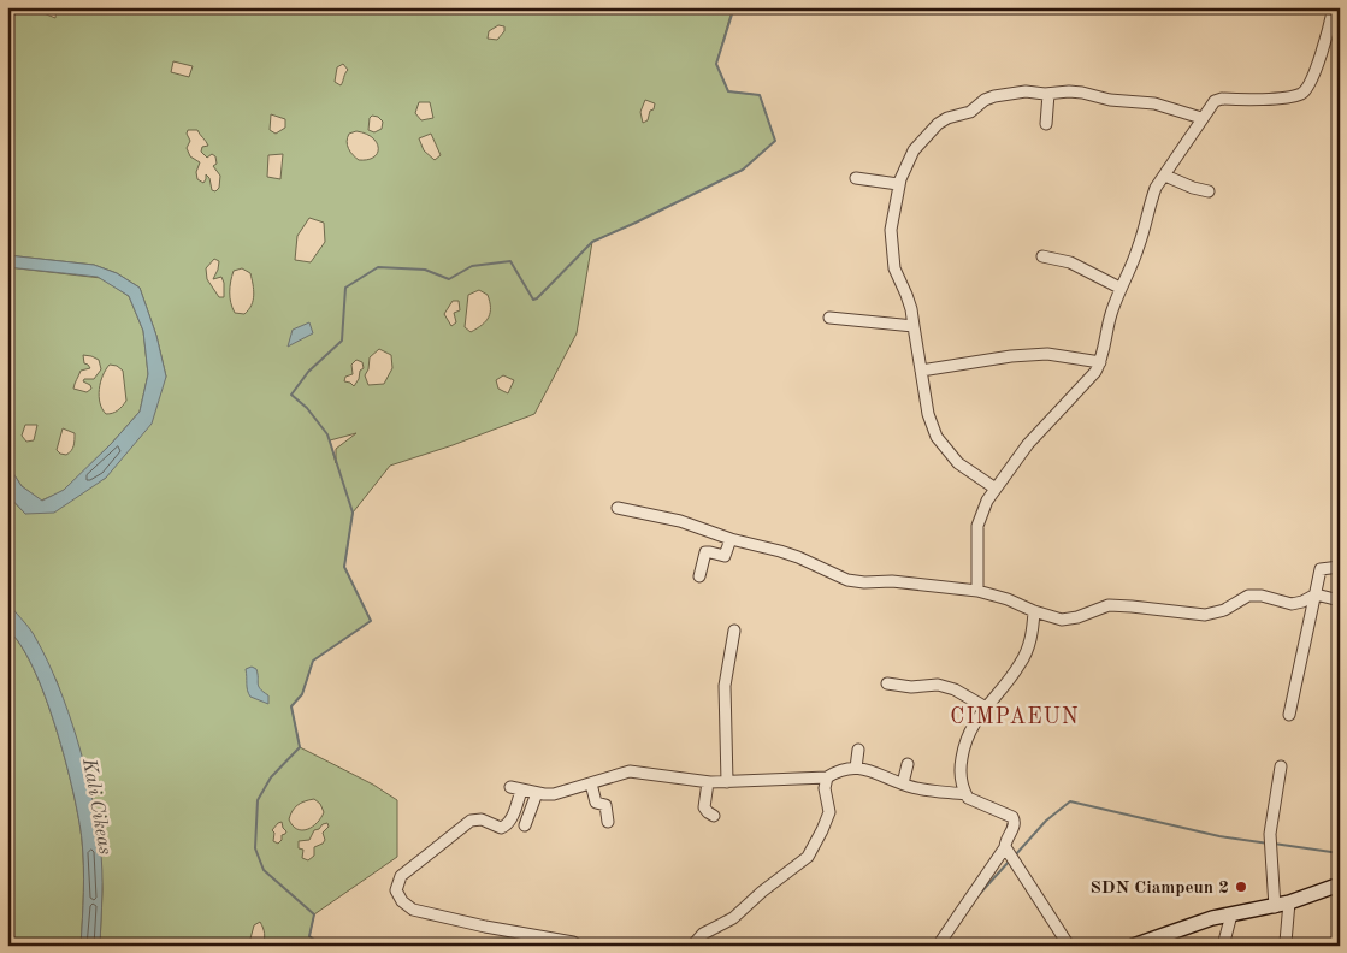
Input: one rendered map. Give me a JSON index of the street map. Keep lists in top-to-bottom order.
{
  "districts": ["CIMPAEUN"],
  "water": ["Kali Cikeas"],
  "places": ["SDN Ciampeun 2"]
}
